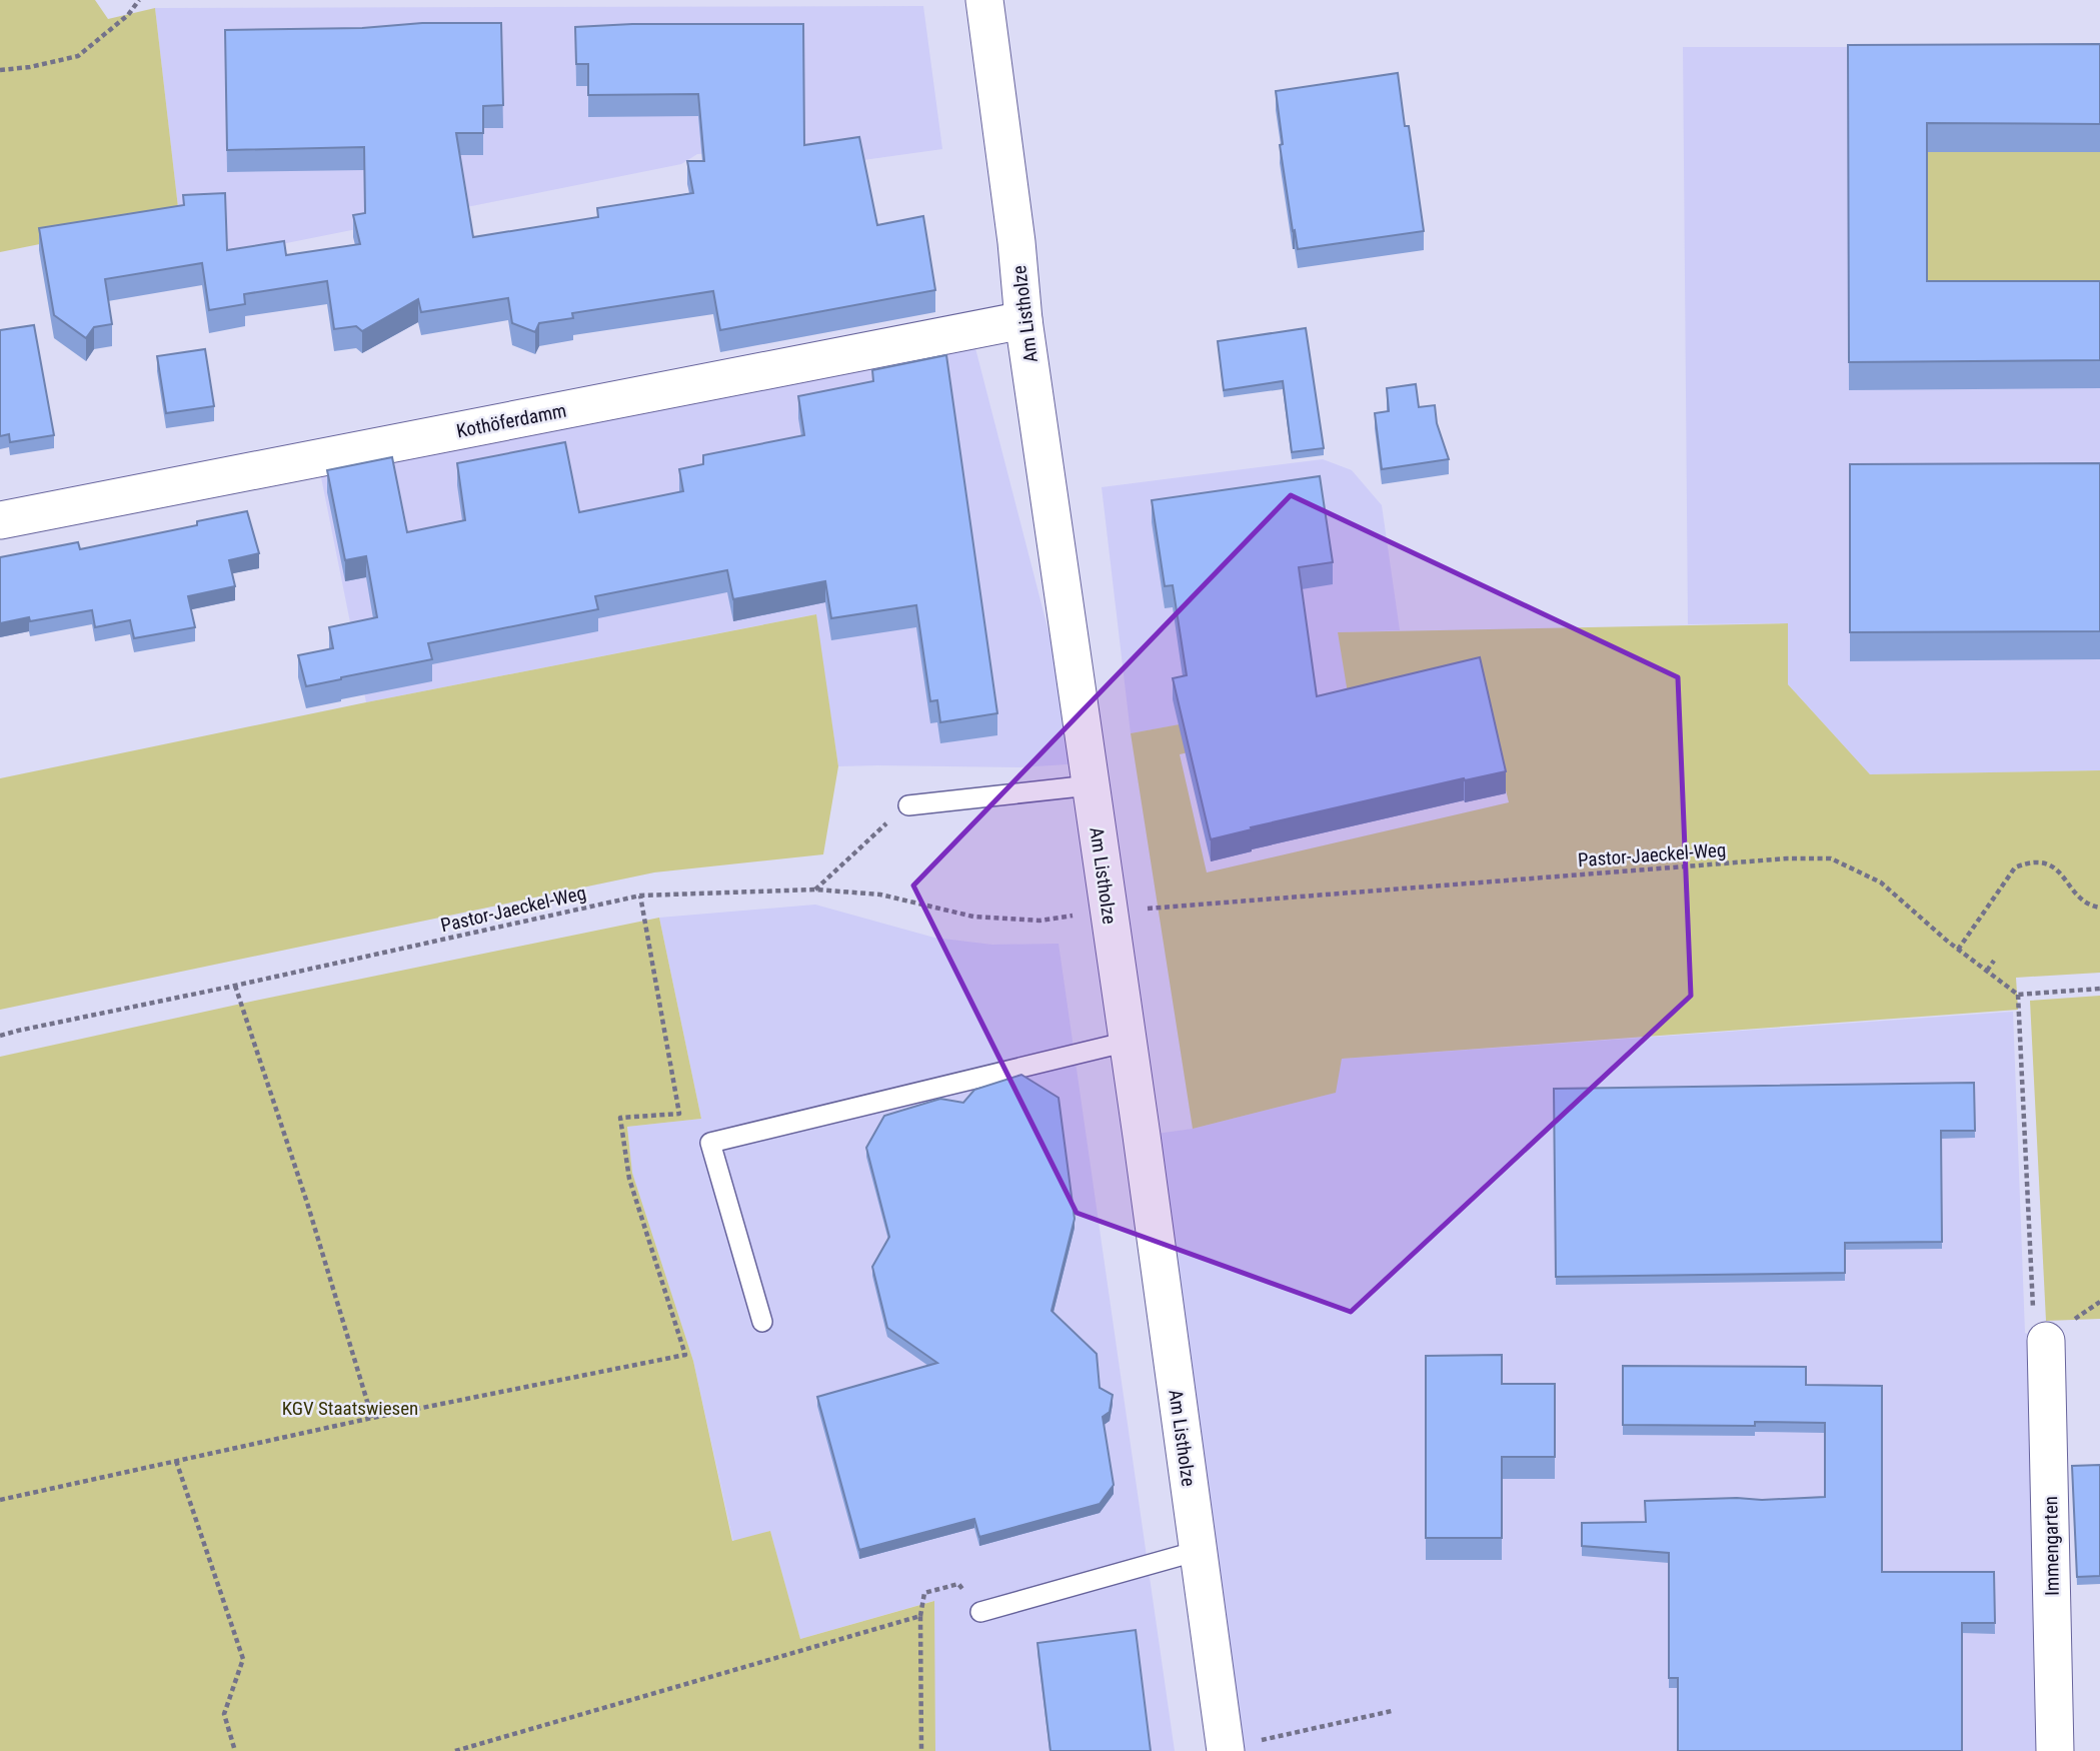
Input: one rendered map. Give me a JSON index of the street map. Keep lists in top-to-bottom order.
{
  "streets": {
    "street": ["Am Listholze", "Kothöferdamm", "Immengarten"],
    "path": ["Pastor-Jaeckel-Weg"]
  },
  "crossings": [
    ["Am Listholze", "Kothöferdamm"]
  ],
  "parks": ["KGV Staatswiesen"]
}
